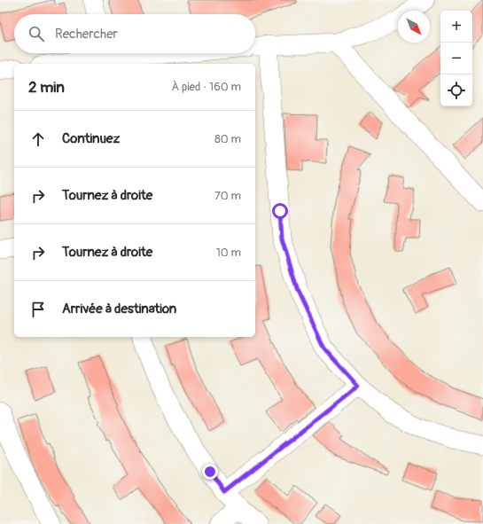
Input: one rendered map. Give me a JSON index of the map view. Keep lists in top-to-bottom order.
{
  "north": "bottom right",
  "page": {
    "map_buttons": ["+", "−"],
    "search": "Rechercher",
    "heading": ["2 min", "À pied · 160 m"],
    "list": [
      ["Continuez", "80 m"],
      ["Tournez à droite", "70 m"],
      ["Tournez à droite", "10 m"],
      "Arrivée à destination"
    ]
  }
}
